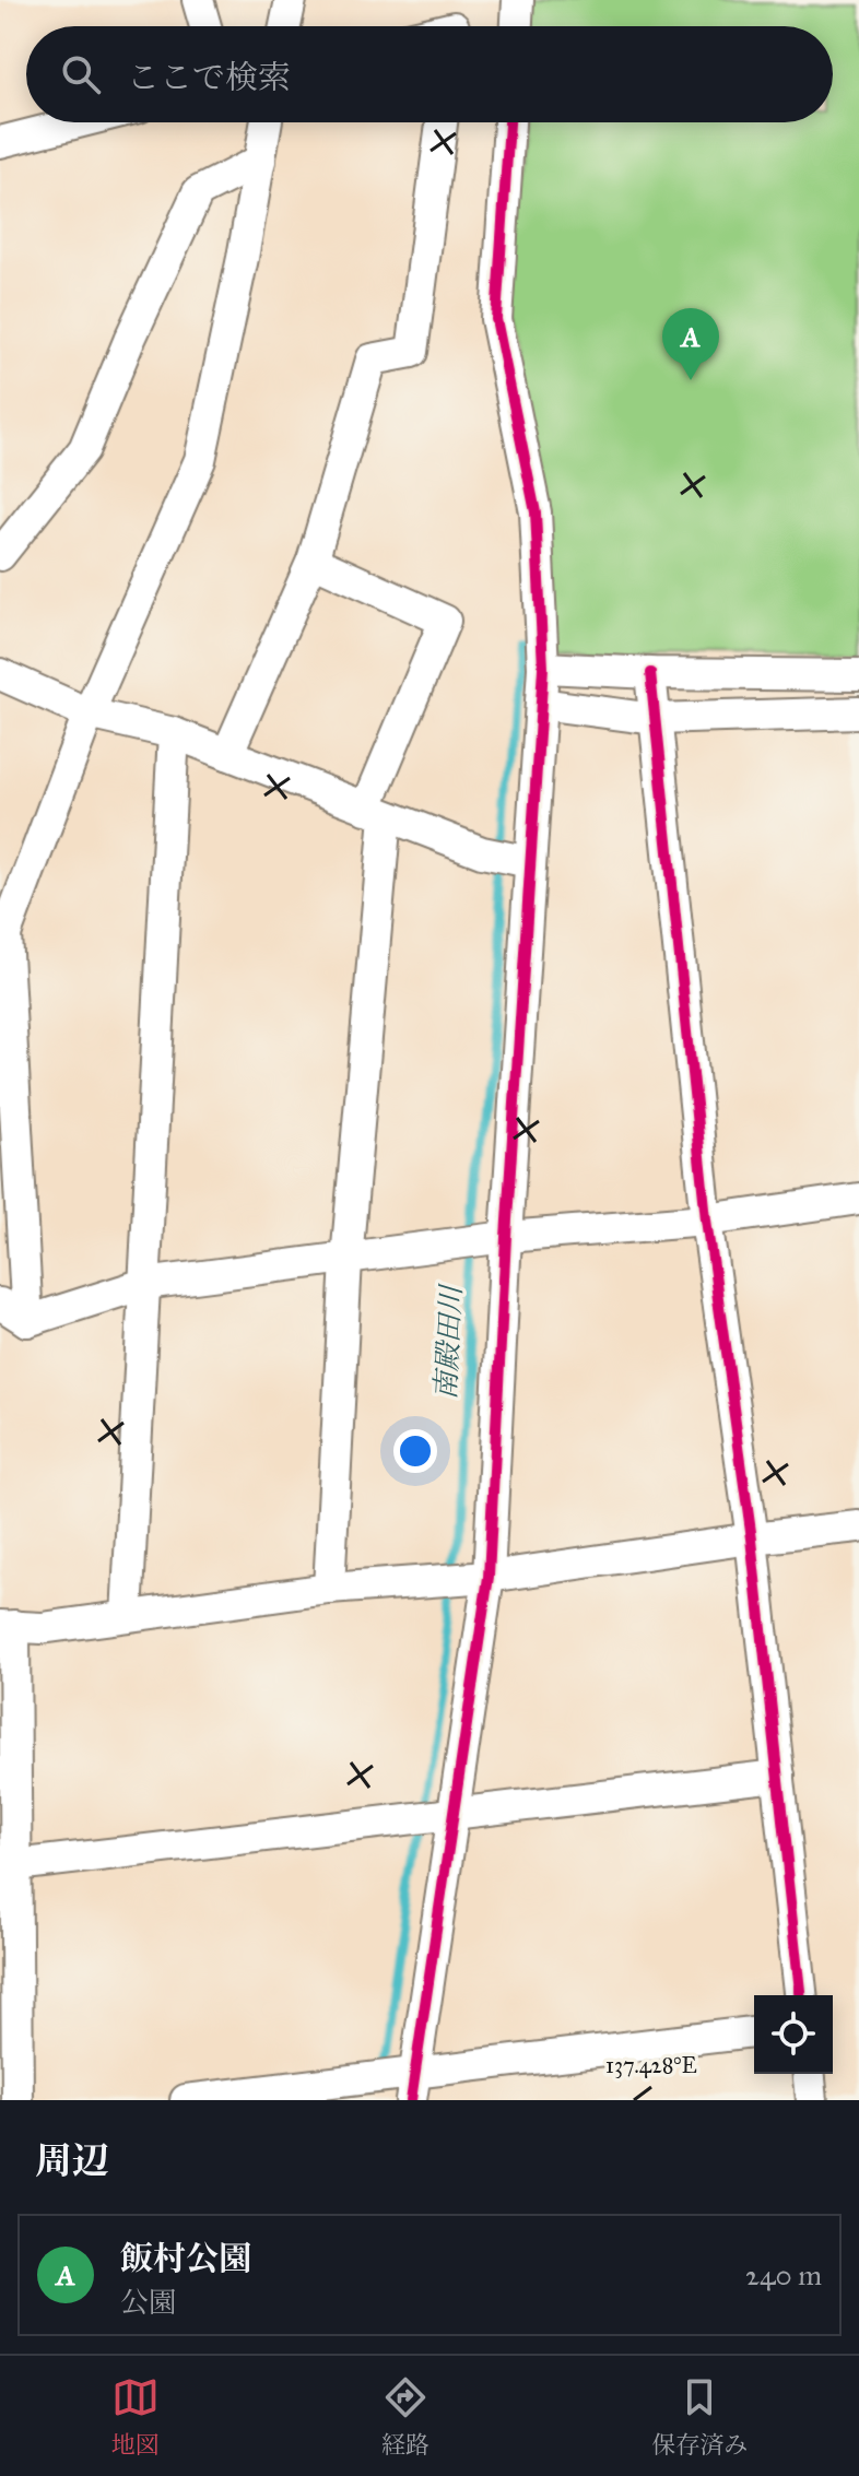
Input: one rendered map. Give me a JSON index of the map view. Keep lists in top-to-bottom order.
{
  "water": ["南殿田川"],
  "page": {
    "search": "ここで検索",
    "pins": "A",
    "heading": "周辺",
    "list": [
      {
        "mark": "A",
        "name": "飯村公園",
        "note": "公園",
        "value": "240 m"
      }
    ],
    "nav": ["地図", "経路", "保存済み"]
  },
  "coordinates": ["137.428°E"]
}
